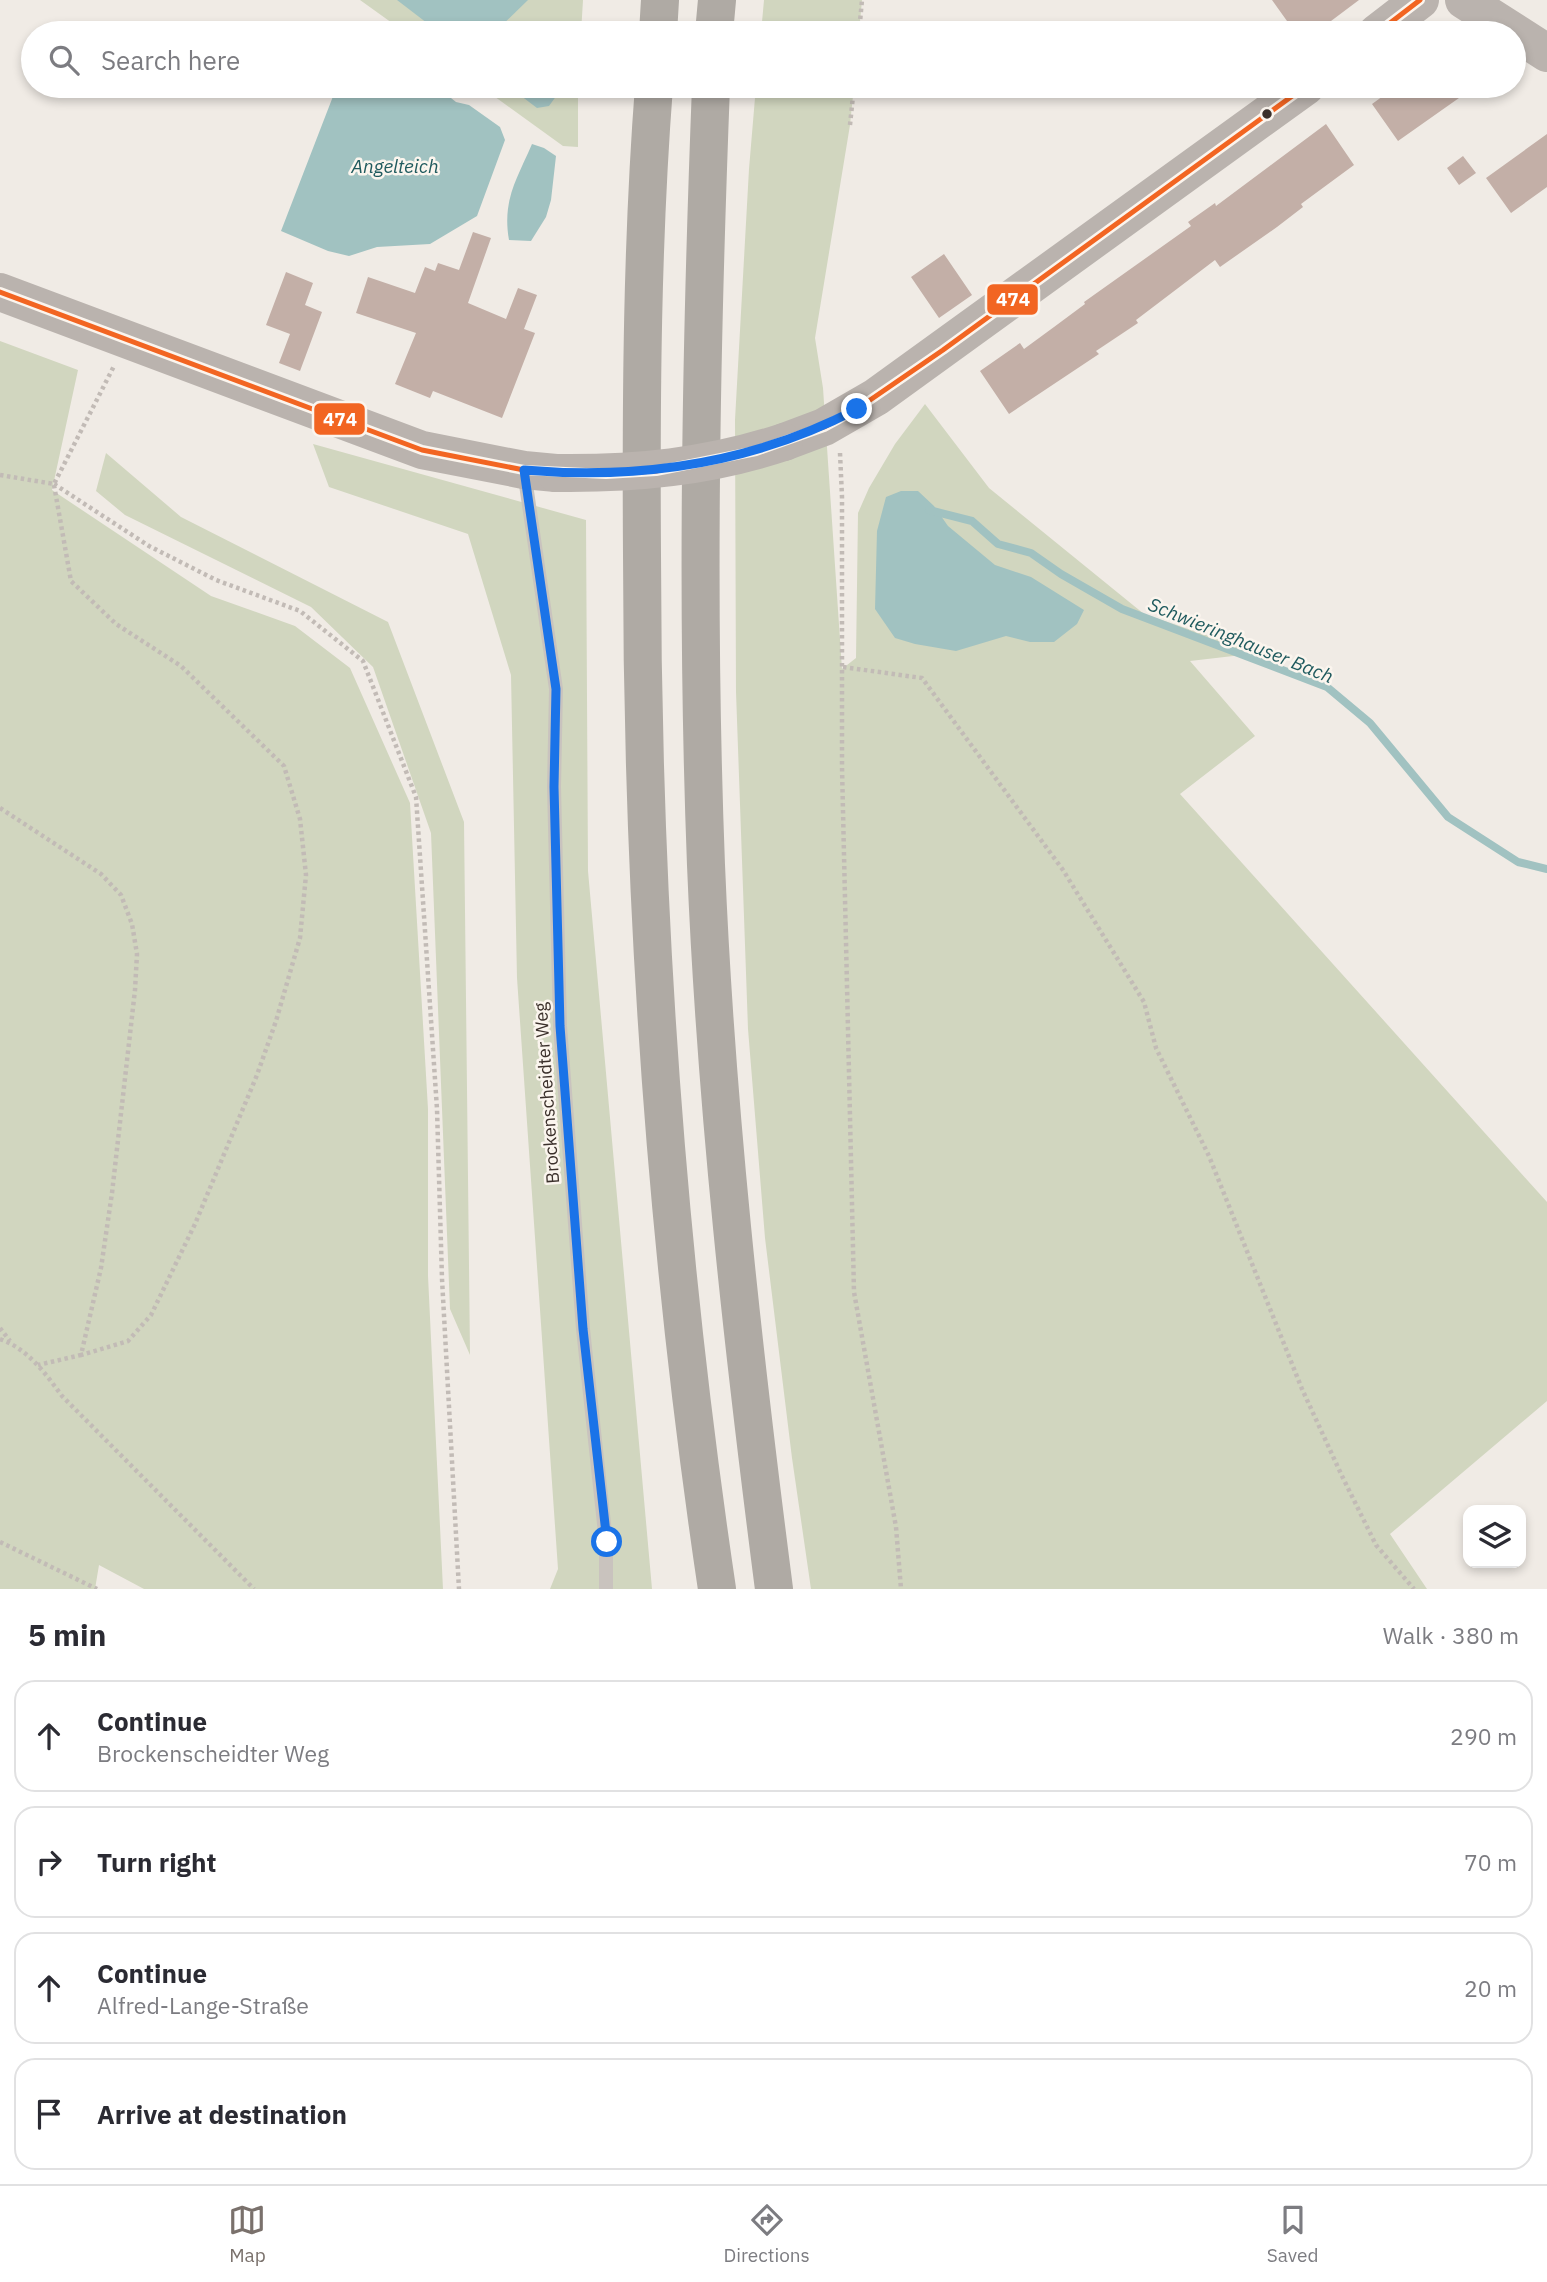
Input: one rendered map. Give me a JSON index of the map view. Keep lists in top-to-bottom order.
{
  "streets": {
    "lane": ["Brockenscheidter Weg"]
  },
  "water": ["Angelteich", "Schwieringhauser Bach"],
  "lines": ["transit line 474"],
  "page": {
    "search": "Search here",
    "heading": ["5 min", "Walk · 380 m"],
    "list": [
      ["Continue", "Brockenscheidter Weg", "290 m"],
      ["Turn right", "70 m"],
      ["Continue", "Alfred-Lange-Straße", "20 m"],
      "Arrive at destination"
    ],
    "nav": ["Map", "Directions", "Saved"]
  }
}
